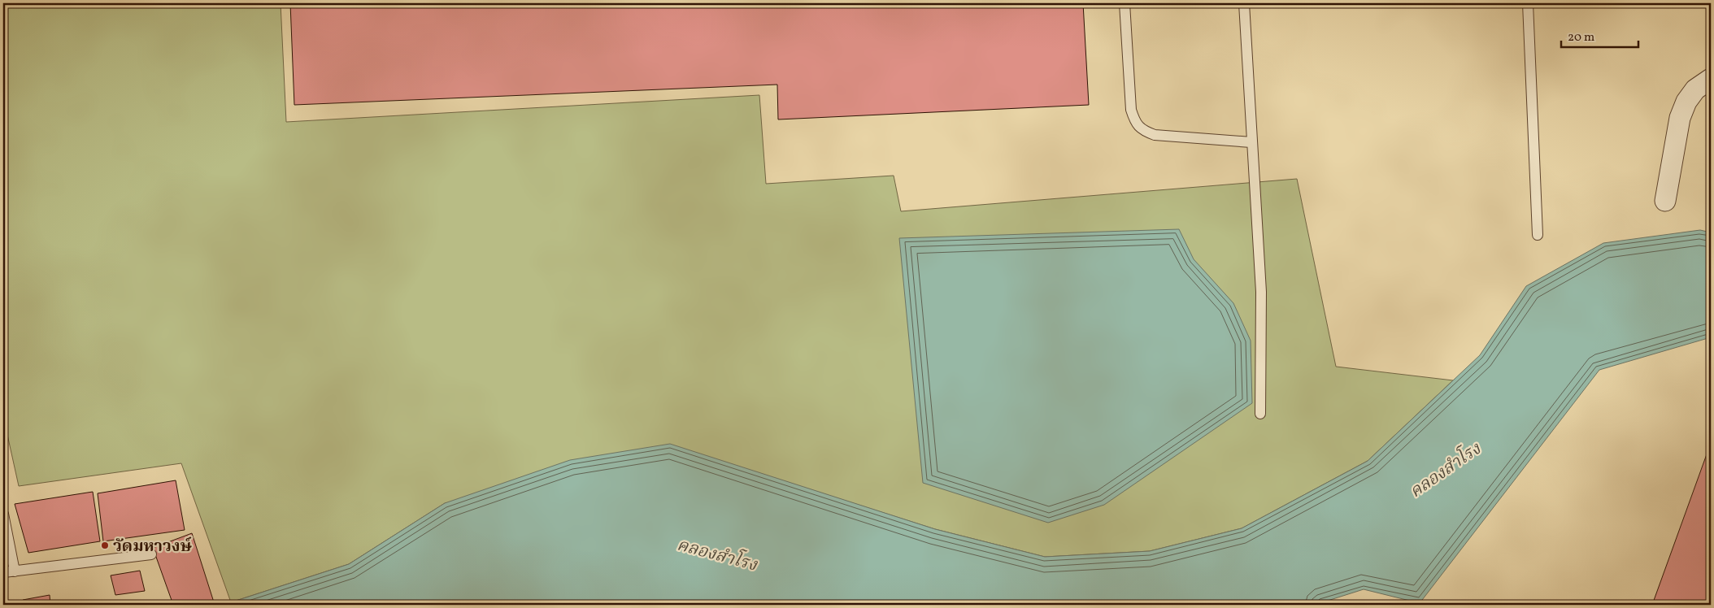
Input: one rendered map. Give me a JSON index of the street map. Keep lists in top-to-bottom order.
{
  "water": ["คลองสำโรง"],
  "places": ["วัดมหาวงษ์"],
  "scale_bar": "20 m"
}
